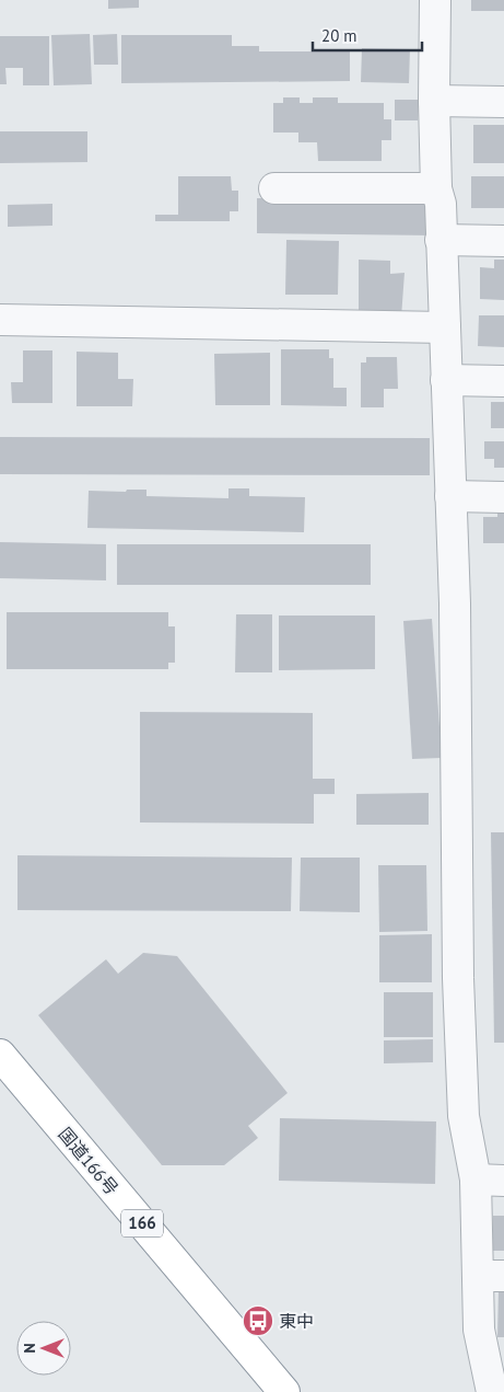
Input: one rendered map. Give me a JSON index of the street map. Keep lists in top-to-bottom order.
{
  "streets": {
    "highway": ["国道166号", "166"]
  },
  "places": {
    "bus stop": ["東中"]
  },
  "scale_bar": "20 m",
  "north": "left"
}
